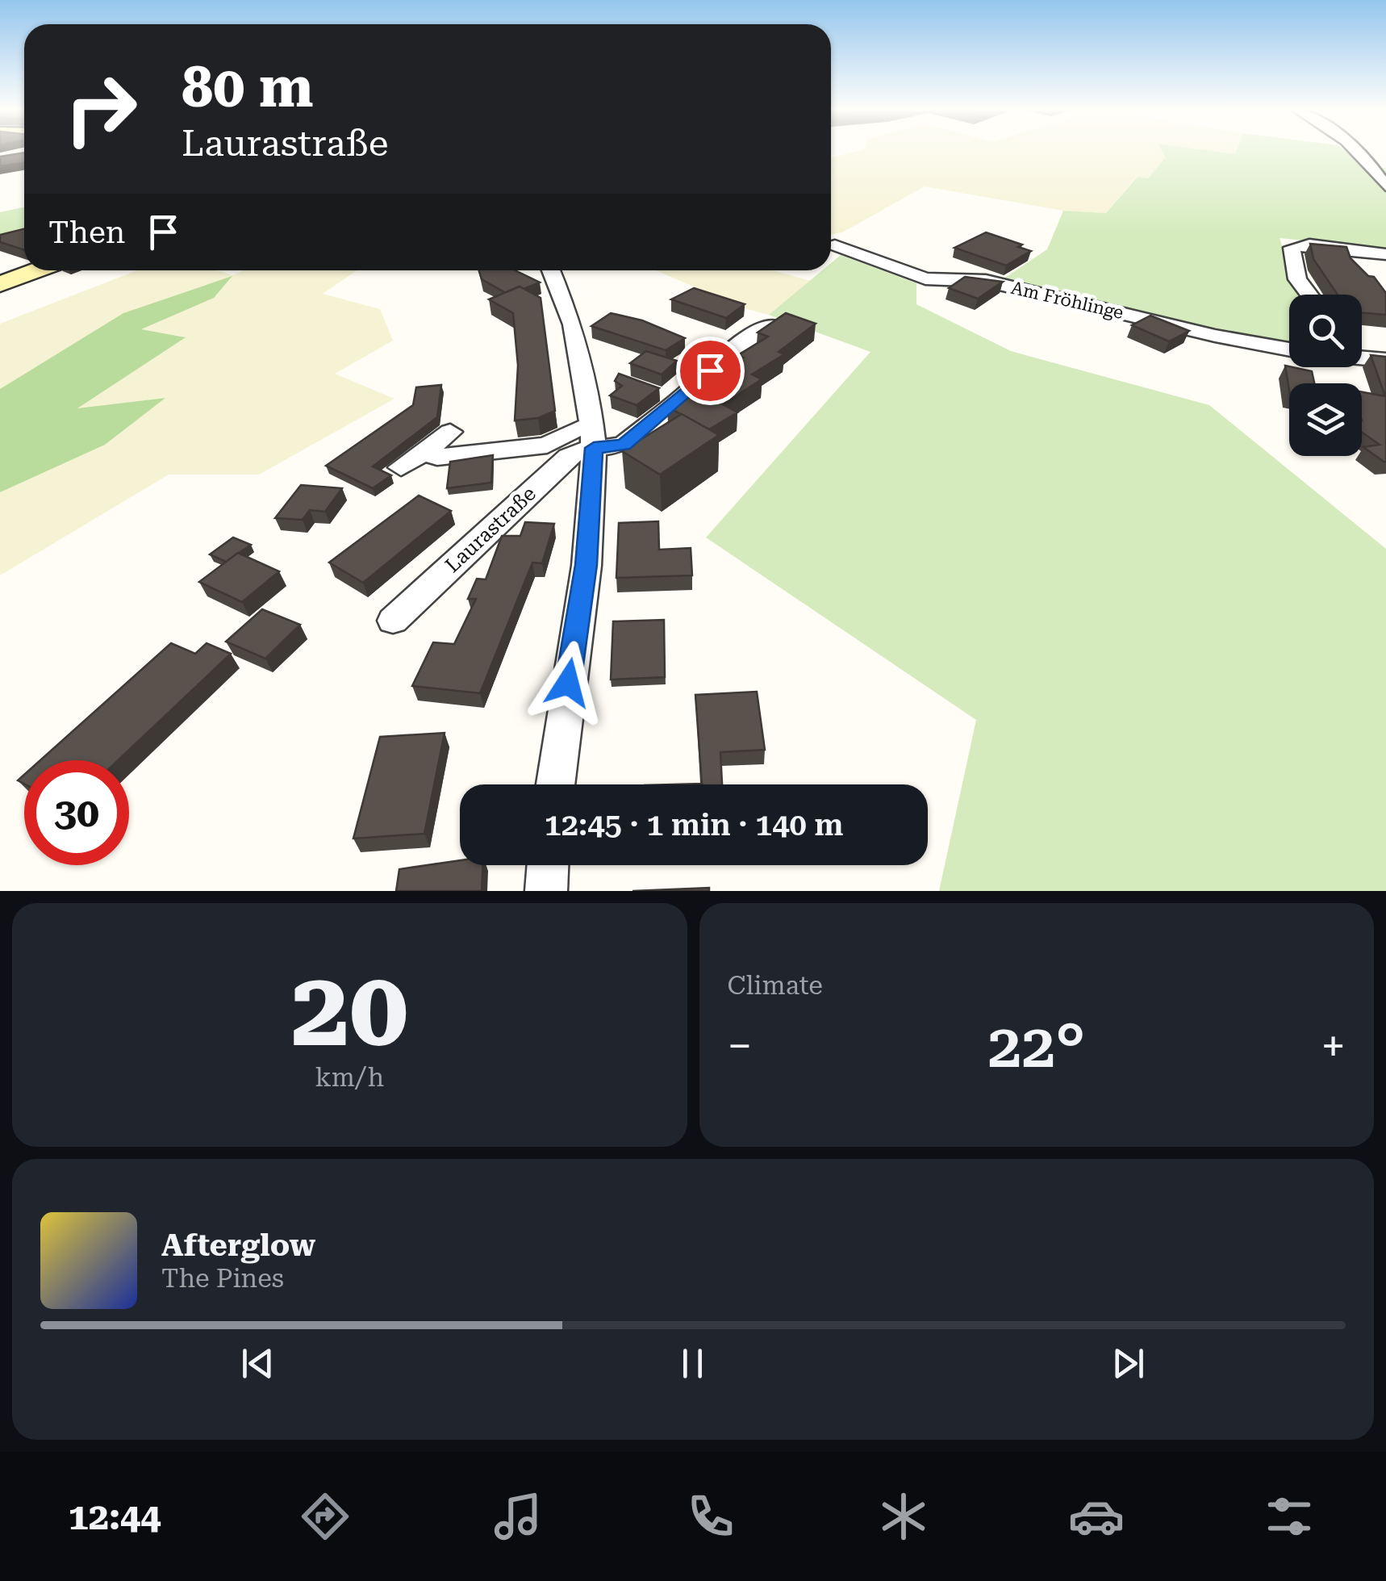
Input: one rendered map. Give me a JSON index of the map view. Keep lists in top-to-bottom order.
{
  "streets": {
    "street": ["Am Fröhlinge", "Laurastraße"]
  },
  "page": {
    "turn": ["80 m", "Laurastraße"],
    "then": "Then",
    "limit": "30",
    "trip": "12:45 · 1 min · 140 m",
    "tile": [
      ["20", "km/h"],
      "Climate"
    ],
    "heat": ["−", "22°", "+"],
    "song": ["Afterglow", "The Pines"],
    "tabs": "12:44"
  }
}
